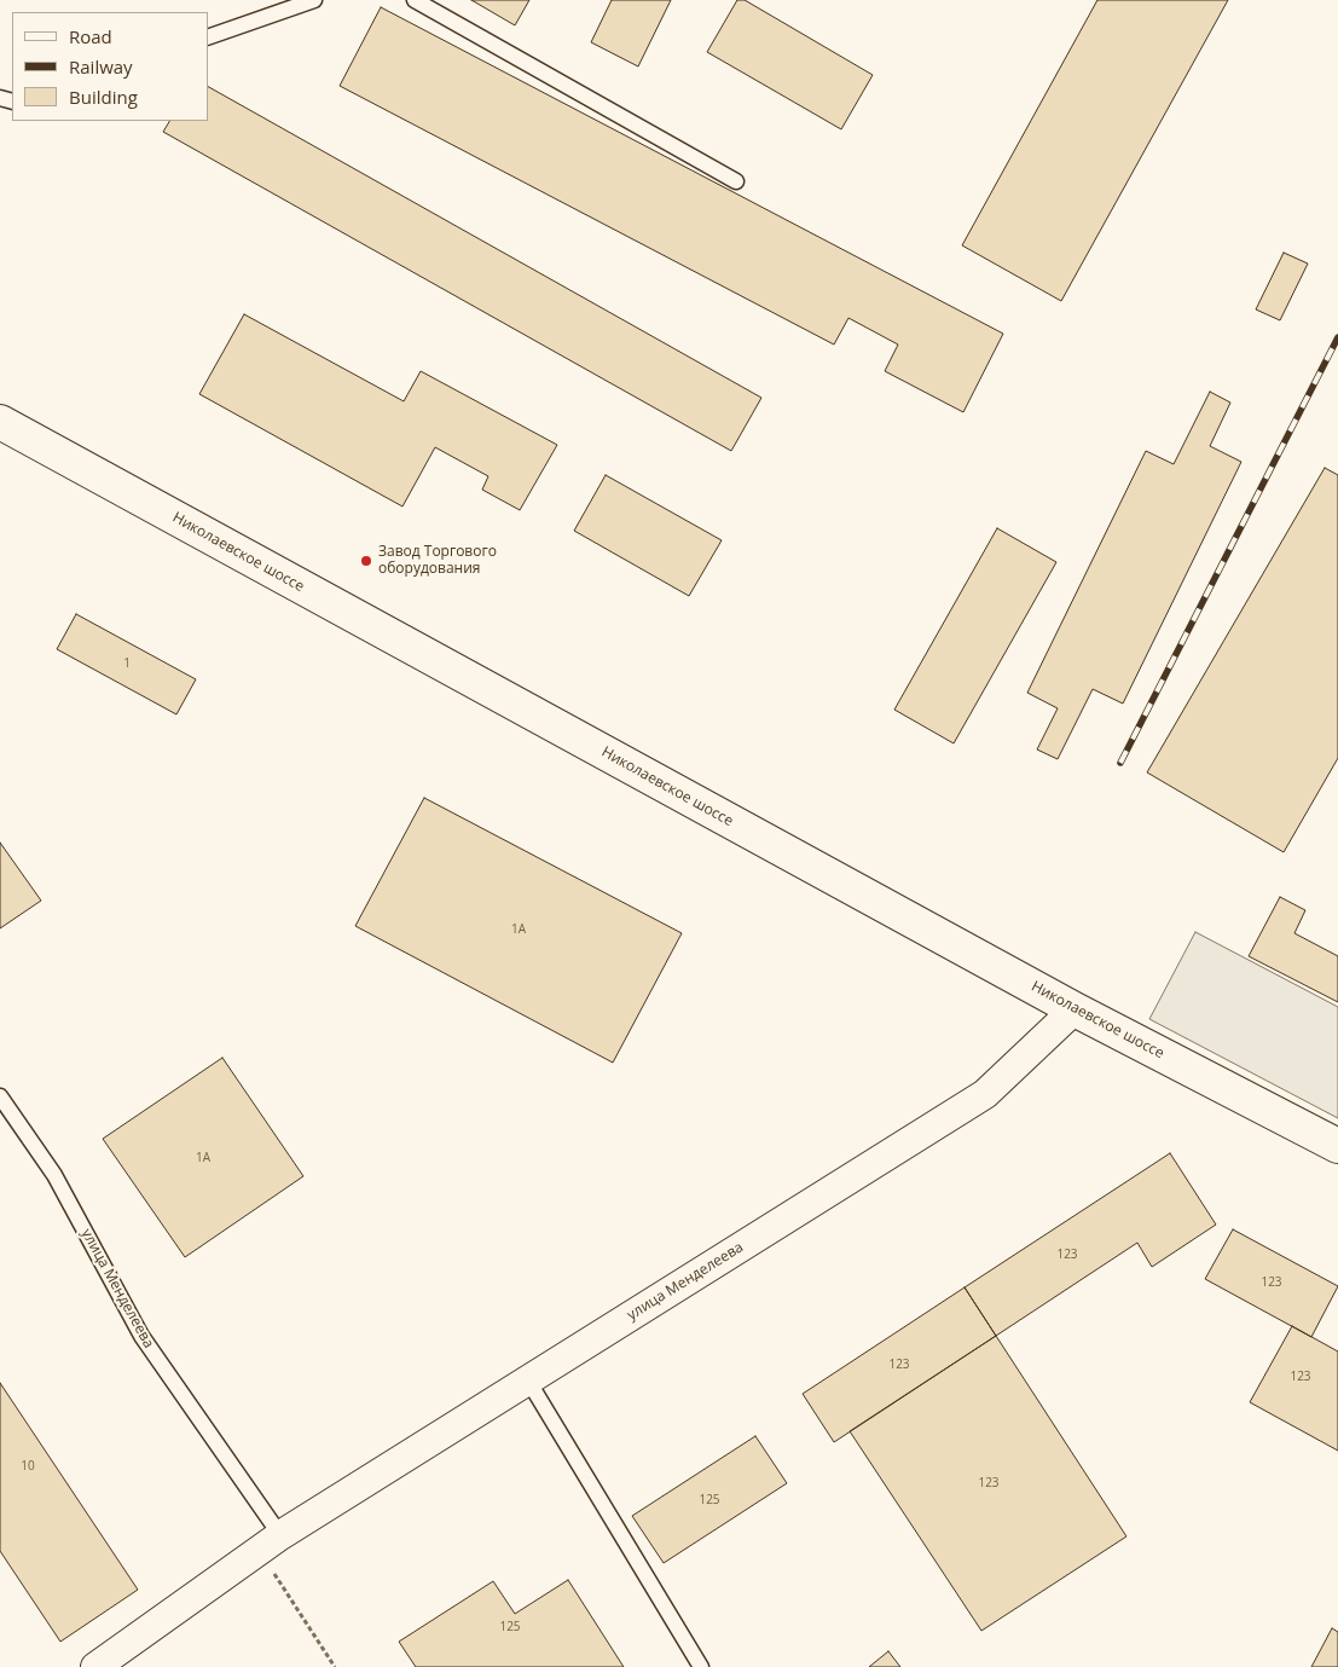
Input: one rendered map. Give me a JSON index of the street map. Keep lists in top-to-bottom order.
{
  "streets": {
    "main road": ["Николаевское шоссе"],
    "street": ["улица Менделеева"]
  },
  "crossings": [
    ["Николаевское шоссе", "улица Менделеева"]
  ],
  "places": ["Завод Торгового оборудования"],
  "house_numbers": [
    "1",
    "1А",
    "1А",
    "123",
    "123",
    "123",
    "123",
    "10",
    "123",
    "125",
    "125"
  ],
  "legend": ["Road", "Railway", "Building"]
}
